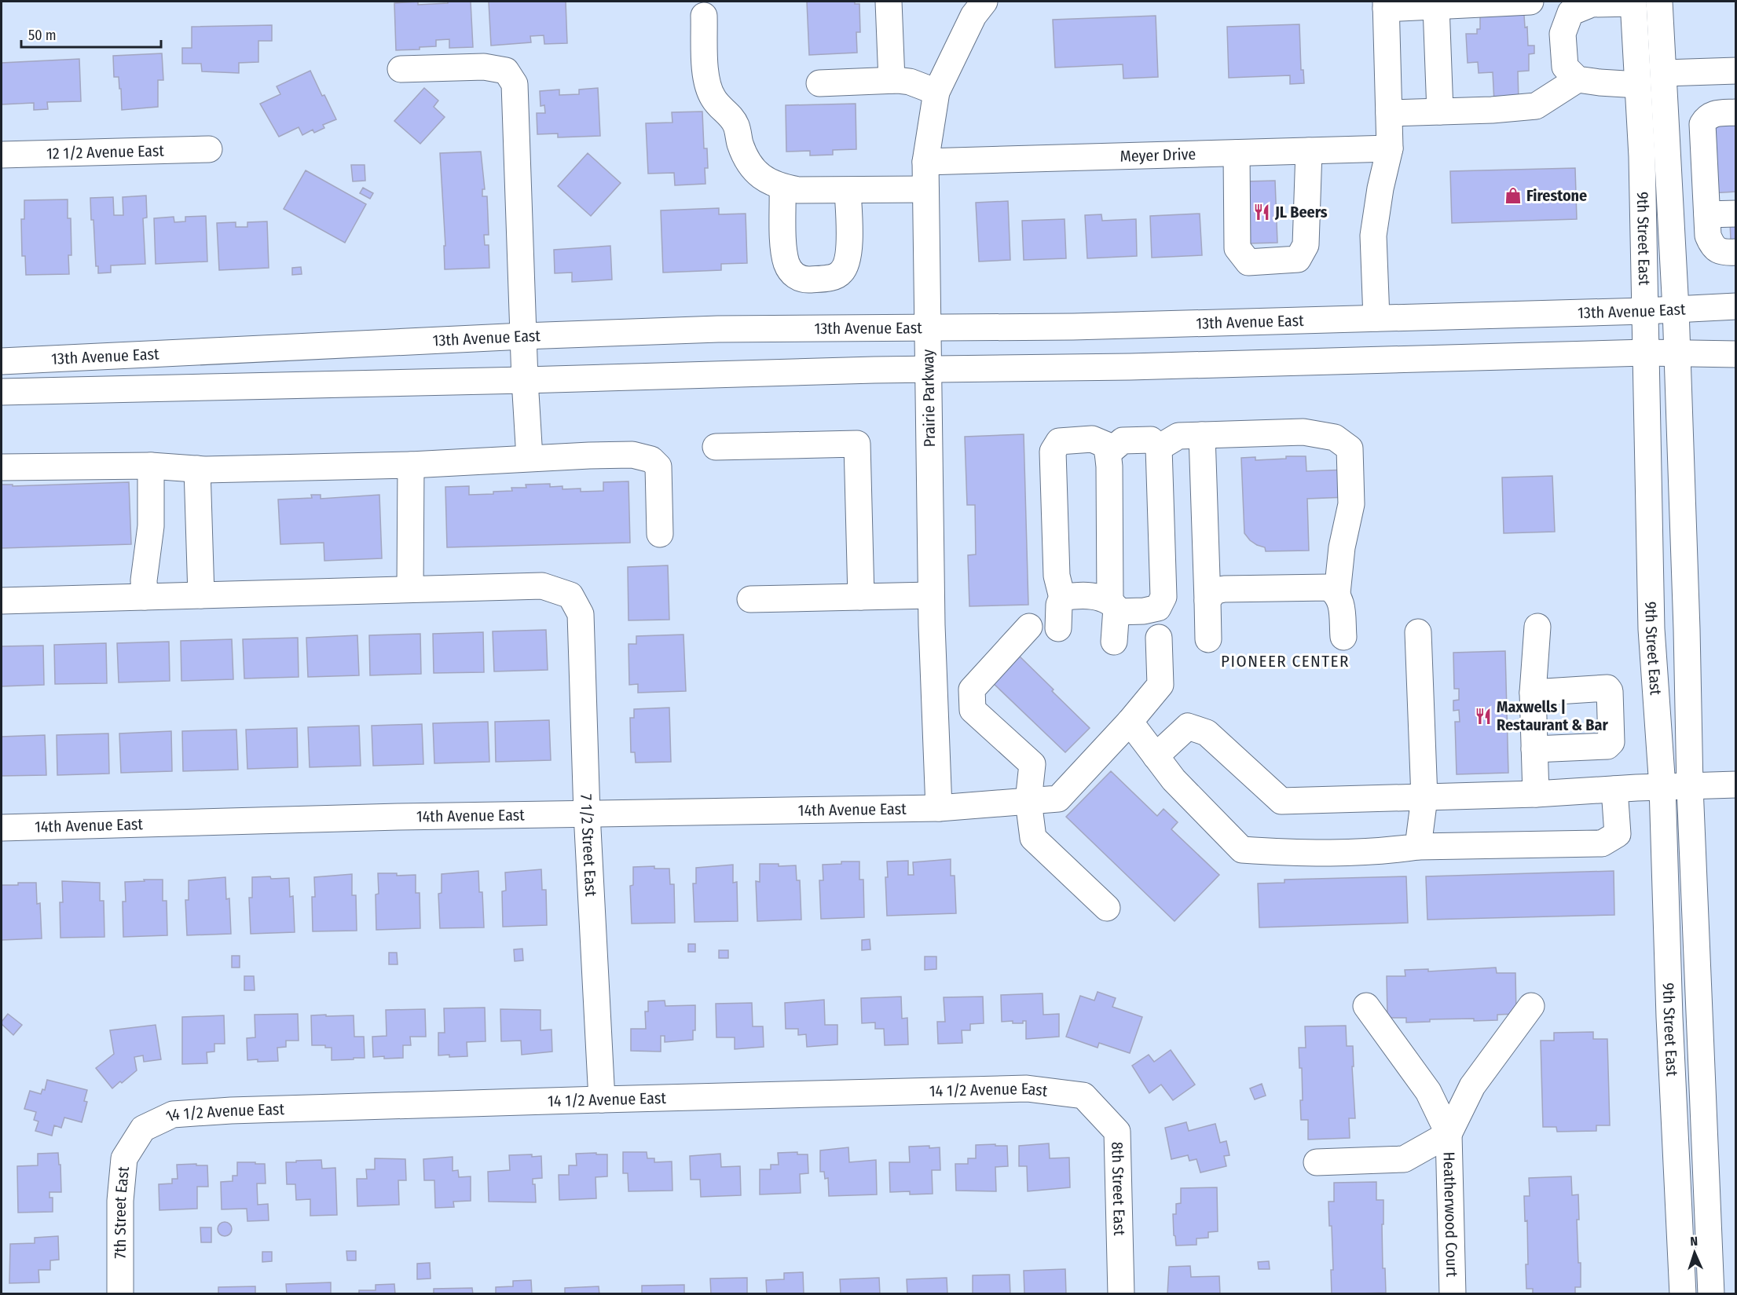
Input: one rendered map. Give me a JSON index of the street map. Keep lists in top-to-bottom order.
{
  "streets": {
    "main road": [
      "12 1/2 Avenue East",
      "Meyer Drive",
      "9th Street East",
      "13th Avenue East",
      "Prairie Parkway",
      "14th Avenue East",
      "7 1/2 Street East",
      "14 1/2 Avenue East",
      "8th Street East",
      "7th Street East",
      "Heatherwood Court"
    ]
  },
  "crossings": [
    ["Meyer Drive", "Prairie Parkway"],
    ["9th Street East", "13th Avenue East"],
    ["13th Avenue East", "Prairie Parkway"],
    ["Prairie Parkway", "14th Avenue East"],
    ["14th Avenue East", "7 1/2 Street East"],
    ["7 1/2 Street East", "14 1/2 Avenue East"],
    ["14 1/2 Avenue East", "8th Street East"],
    ["14 1/2 Avenue East", "7th Street East"]
  ],
  "districts": ["PIONEER CENTER"],
  "places": {
    "shop": ["Firestone"],
    "restaurant": ["JL Beers", "Maxwells | Restaurant & Bar"]
  },
  "scale_bar": "50 m",
  "north": "top"
}
